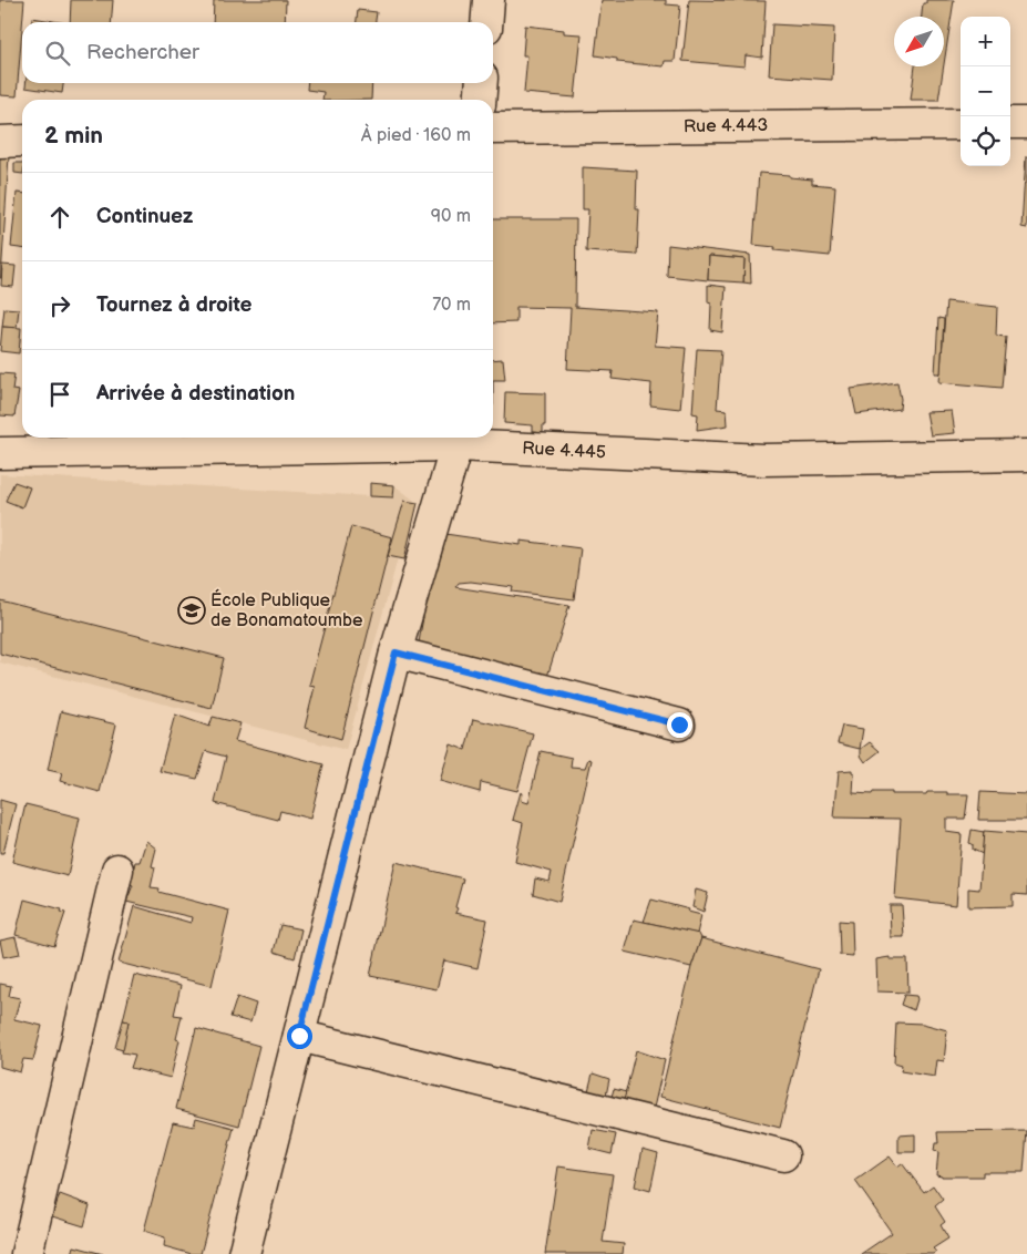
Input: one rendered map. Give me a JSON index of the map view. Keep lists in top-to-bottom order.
{
  "streets": {
    "street": ["Rue 4.443", "Rue 4.445"]
  },
  "places": {
    "school or university": ["École Publique de Bonamatoumbe"]
  },
  "north": "bottom left",
  "page": {
    "map_buttons": ["+", "−"],
    "search": "Rechercher",
    "heading": ["2 min", "À pied · 160 m"],
    "list": [
      ["Continuez", "90 m"],
      ["Tournez à droite", "70 m"],
      "Arrivée à destination"
    ]
  }
}
